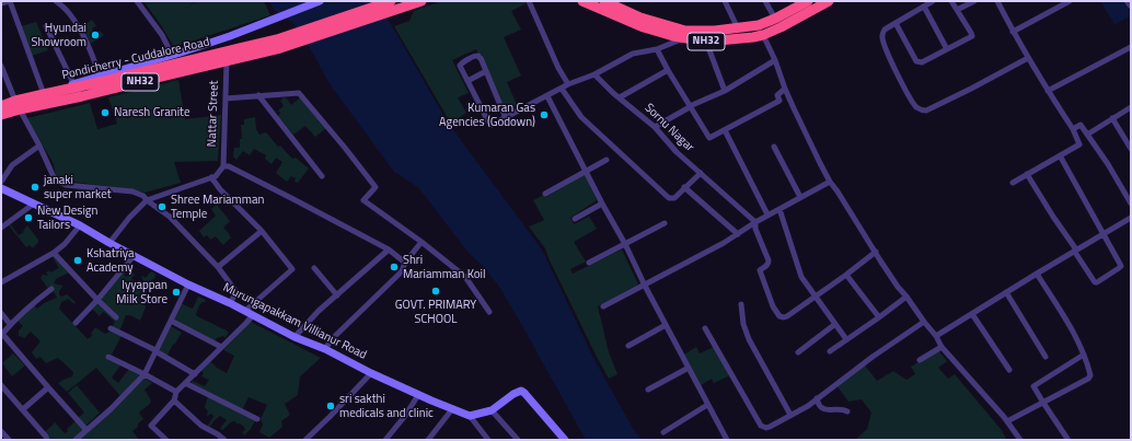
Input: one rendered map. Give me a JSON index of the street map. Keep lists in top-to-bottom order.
{
  "streets": {
    "highway": ["NH32", "Pondicherry - Cuddalore Road"],
    "main road": ["Murungapakkam Villianur Road"],
    "street": ["Nattar Street", "Sornu Nagar"]
  },
  "crossings": [
    ["NH32", "Pondicherry - Cuddalore Road"],
    ["Pondicherry - Cuddalore Road", "Nattar Street"]
  ],
  "places": [
    "Hyundai Showroom",
    "Naresh Granite",
    "Kumaran Gas Agencies (Godown)",
    "janaki super market",
    "Shree Mariamman Temple",
    "New Design Tailors",
    "Kshatriya Academy",
    "Shri Mariamman Koil",
    "GOVT. PRIMARY SCHOOL",
    "Iyyappan Milk Store",
    "sri sakthi medicals and clinic"
  ]
}
